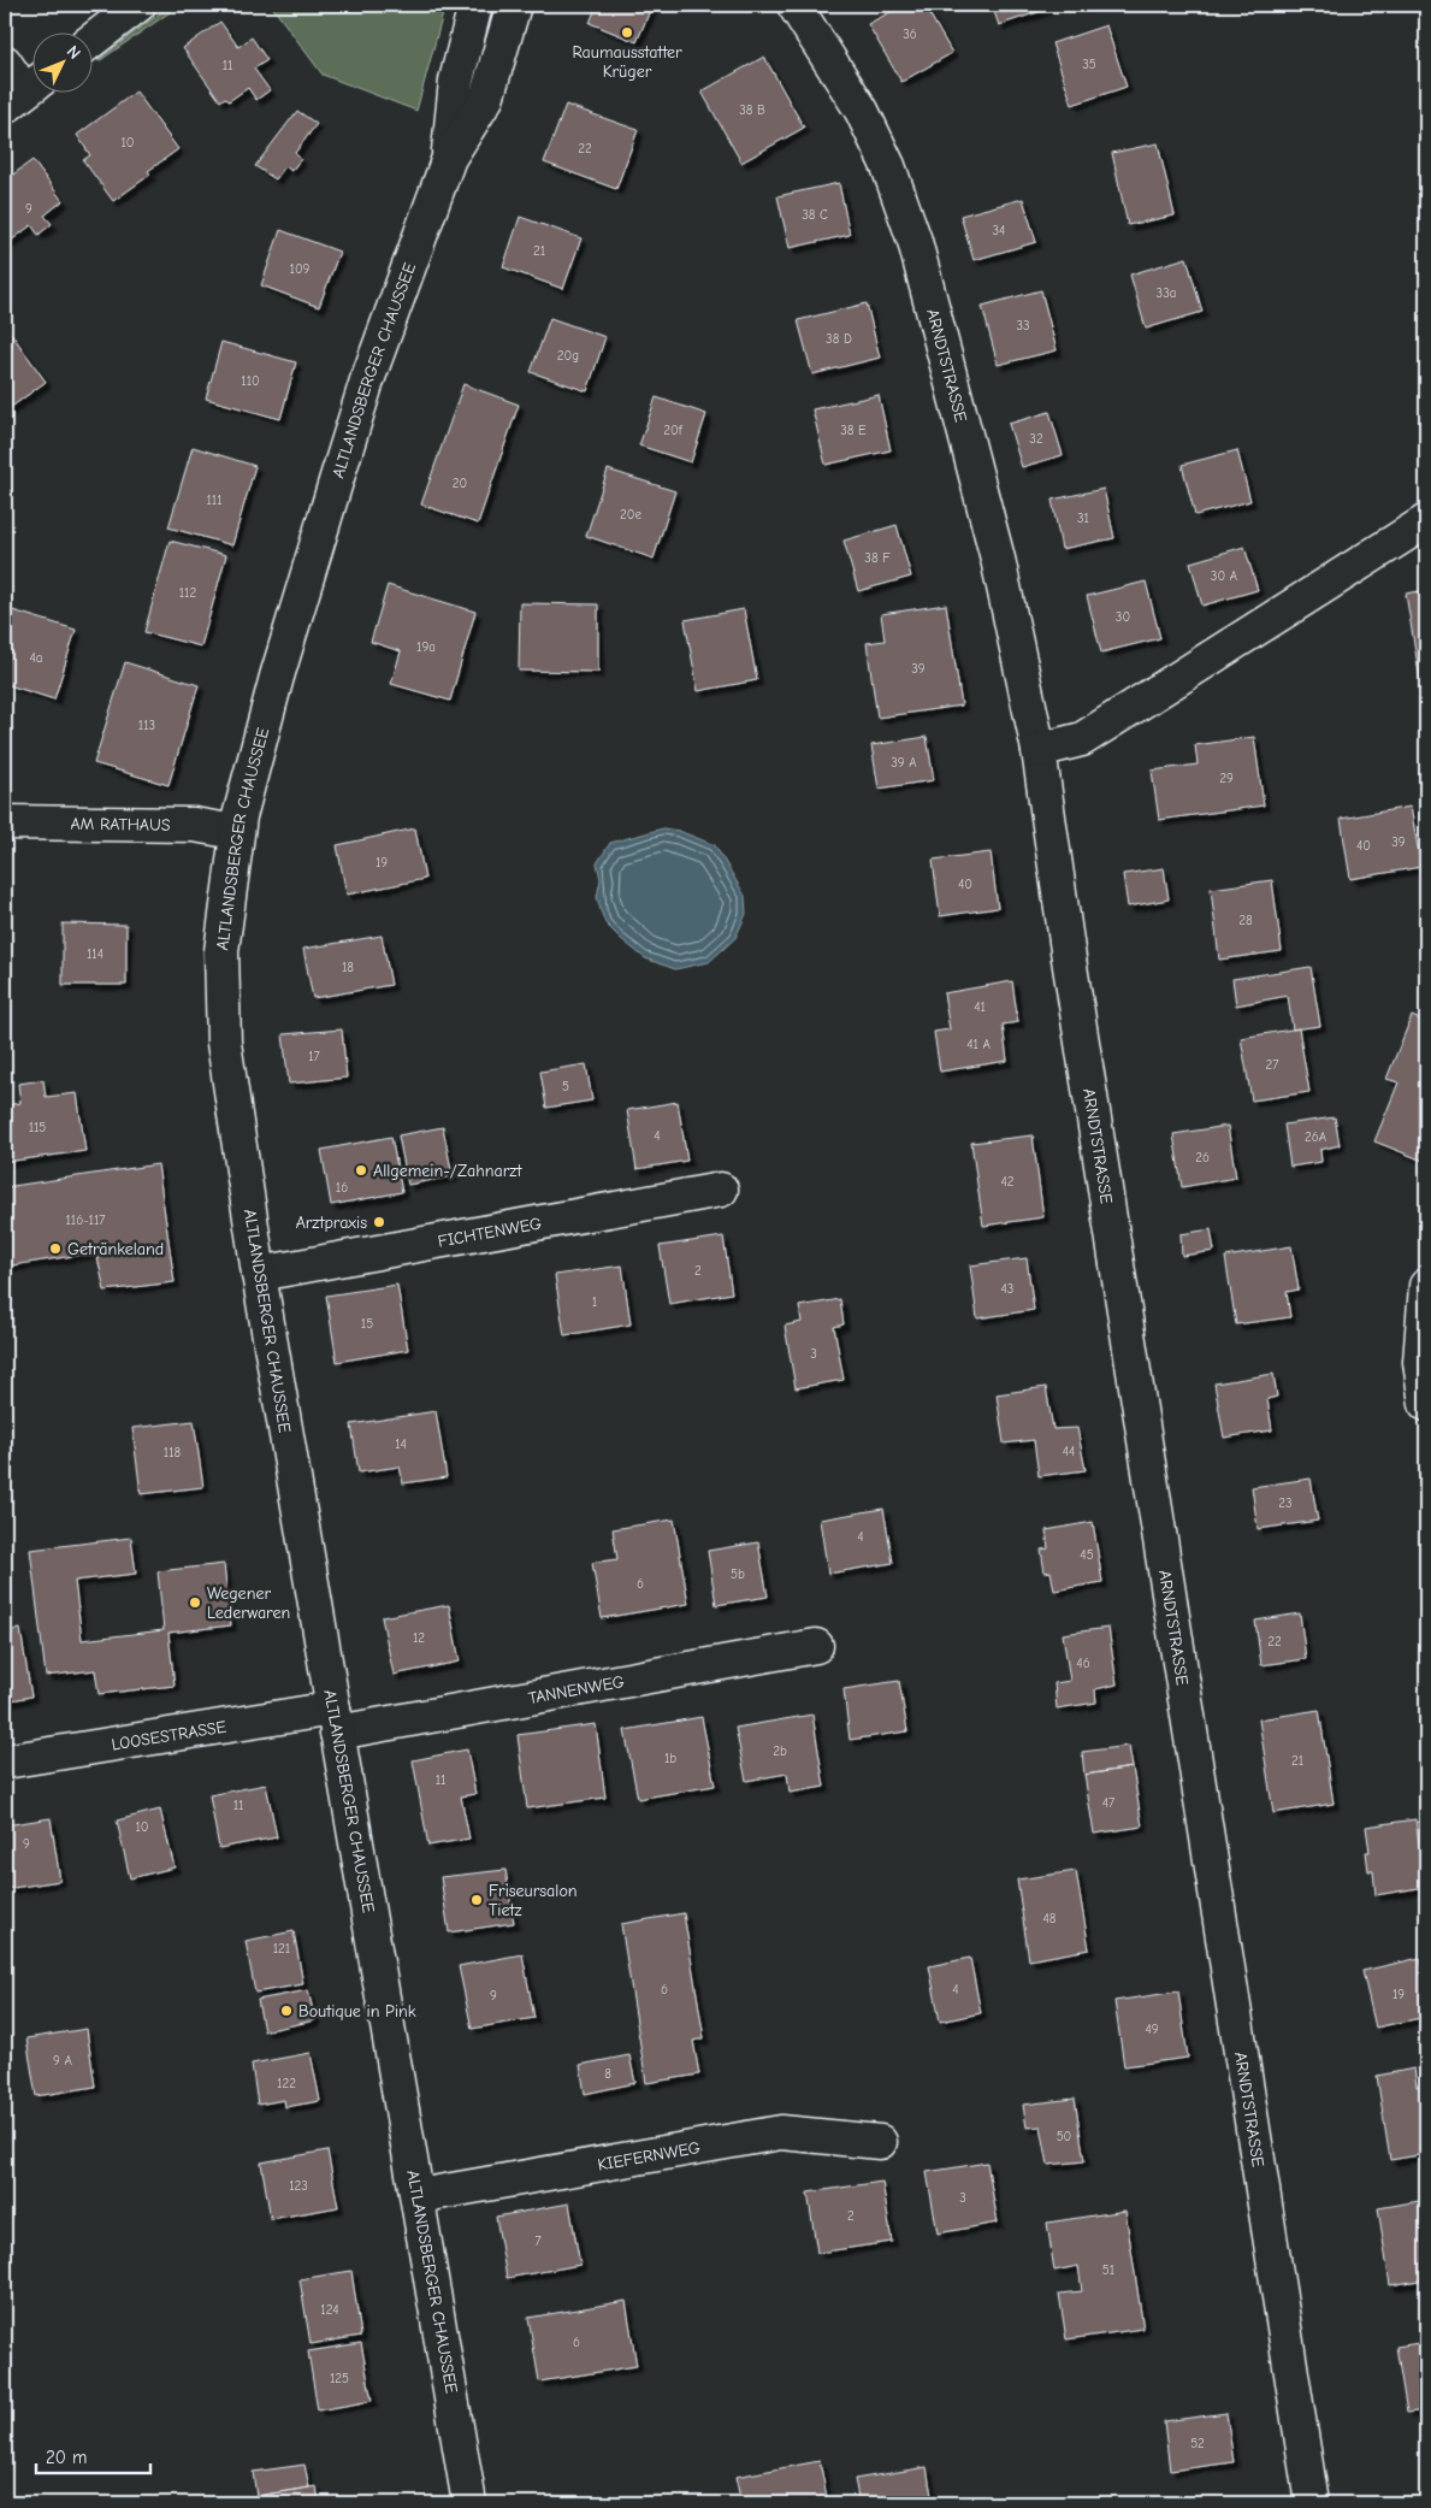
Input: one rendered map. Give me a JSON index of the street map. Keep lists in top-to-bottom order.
{
  "streets": {
    "street": [
      "ARNDTSTRASSE",
      "ALTLANDSBERGER CHAUSSEE",
      "AM RATHAUS",
      "FICHTENWEG",
      "TANNENWEG",
      "LOOSESTRASSE",
      "KIEFERNWEG"
    ]
  },
  "crossings": [
    ["ALTLANDSBERGER CHAUSSEE", "AM RATHAUS"],
    ["ALTLANDSBERGER CHAUSSEE", "FICHTENWEG"],
    ["ALTLANDSBERGER CHAUSSEE", "TANNENWEG"],
    ["ALTLANDSBERGER CHAUSSEE", "LOOSESTRASSE"],
    ["ALTLANDSBERGER CHAUSSEE", "KIEFERNWEG"],
    ["TANNENWEG", "LOOSESTRASSE"]
  ],
  "places": [
    "Raumausstatter Krüger",
    "Allgemein-/Zahnarzt",
    "Arztpraxis",
    "Getränkeland",
    "Wegener Lederwaren",
    "Friseursalon Tietz",
    "Boutique in Pink"
  ],
  "house_numbers": [
    "36",
    "35",
    "11",
    "38 B",
    "10",
    "22",
    "9",
    "38 C",
    "34",
    "21",
    "109",
    "33a",
    "33",
    "38 D",
    "20g",
    "110",
    "20f",
    "38 E",
    "32",
    "20",
    "111",
    "20e",
    "31",
    "38 F",
    "30 A",
    "112",
    "30",
    "19a",
    "4a",
    "39",
    "113",
    "39 A",
    "29",
    "39",
    "40",
    "19",
    "40",
    "28",
    "114",
    "18",
    "41",
    "41 A",
    "17",
    "27",
    "5",
    "115",
    "4",
    "26A",
    "26",
    "42",
    "16",
    "116-117",
    "2",
    "43",
    "1",
    "15",
    "3",
    "14",
    "44",
    "118",
    "23",
    "4",
    "45",
    "5b",
    "6",
    "12",
    "22",
    "46",
    "2b",
    "1b",
    "21",
    "11",
    "47",
    "11",
    "10",
    "9",
    "48",
    "121",
    "6",
    "4",
    "19",
    "9",
    "49",
    "9 A",
    "8",
    "122",
    "50",
    "123",
    "3",
    "2",
    "7",
    "51",
    "124",
    "6",
    "125",
    "52"
  ],
  "scale_bar": "20 m",
  "north": "top right"
}
